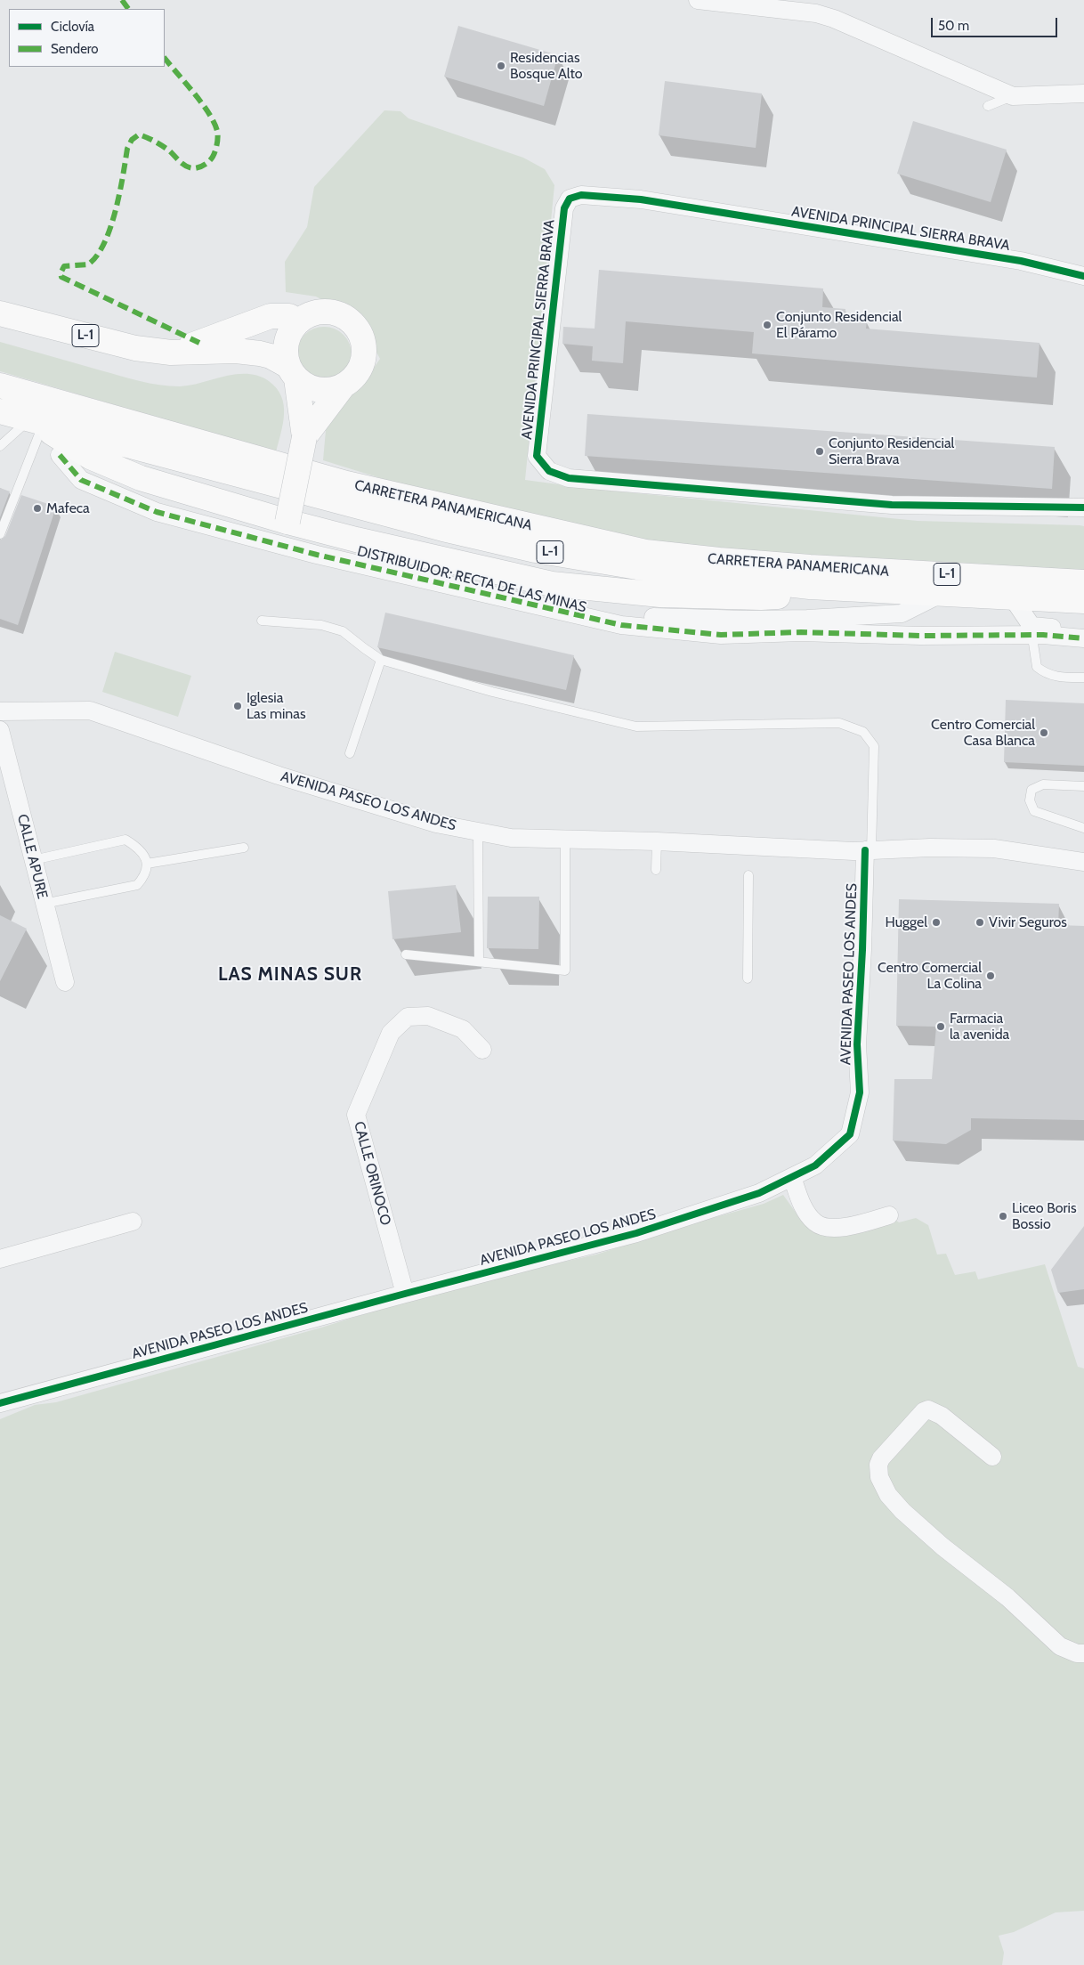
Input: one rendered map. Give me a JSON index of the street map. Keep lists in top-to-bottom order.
{
  "streets": {
    "main road": ["L-1", "CARRETERA PANAMERICANA"],
    "street": [
      "AVENIDA PRINCIPAL SIERRA BRAVA",
      "DISTRIBUIDOR: RECTA DE LAS MINAS",
      "AVENIDA PASEO LOS ANDES",
      "CALLE APURE",
      "CALLE ORINOCO"
    ]
  },
  "crossings": [
    ["L-1", "CARRETERA PANAMERICANA"],
    ["L-1", "DISTRIBUIDOR: RECTA DE LAS MINAS"],
    ["CARRETERA PANAMERICANA", "DISTRIBUIDOR: RECTA DE LAS MINAS"],
    ["AVENIDA PASEO LOS ANDES", "CALLE ORINOCO"]
  ],
  "districts": ["LAS MINAS SUR"],
  "places": [
    "Residencias Bosque Alto",
    "Conjunto Residencial El Páramo",
    "Conjunto Residencial Sierra Brava",
    "Mafeca",
    "Iglesia Las minas",
    "Centro Comercial Casa Blanca",
    "Huggel",
    "Vivir Seguros",
    "Centro Comercial La Colina",
    "Farmacia la avenida",
    "Liceo Boris Bossio"
  ],
  "legend": ["Ciclovía", "Sendero"],
  "scale_bar": "50 m"
}
